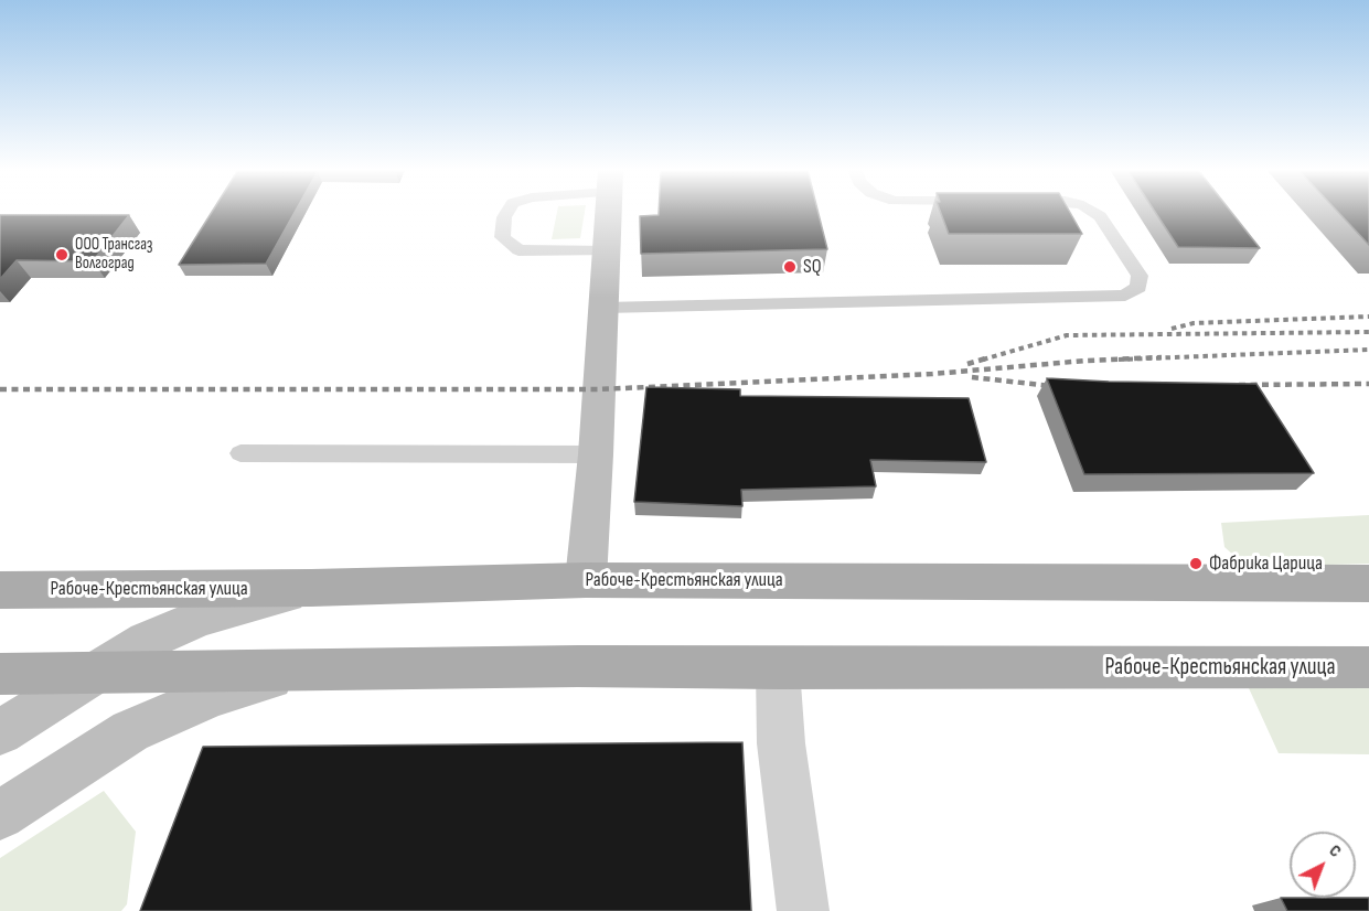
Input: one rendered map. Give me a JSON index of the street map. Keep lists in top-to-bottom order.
{
  "streets": {
    "main road": ["Рабоче-Крестьянская улица"]
  },
  "places": ["ООО Трансгаз Волгоград", "SQ", "Фабрика Царица"],
  "north": "top right"
}
